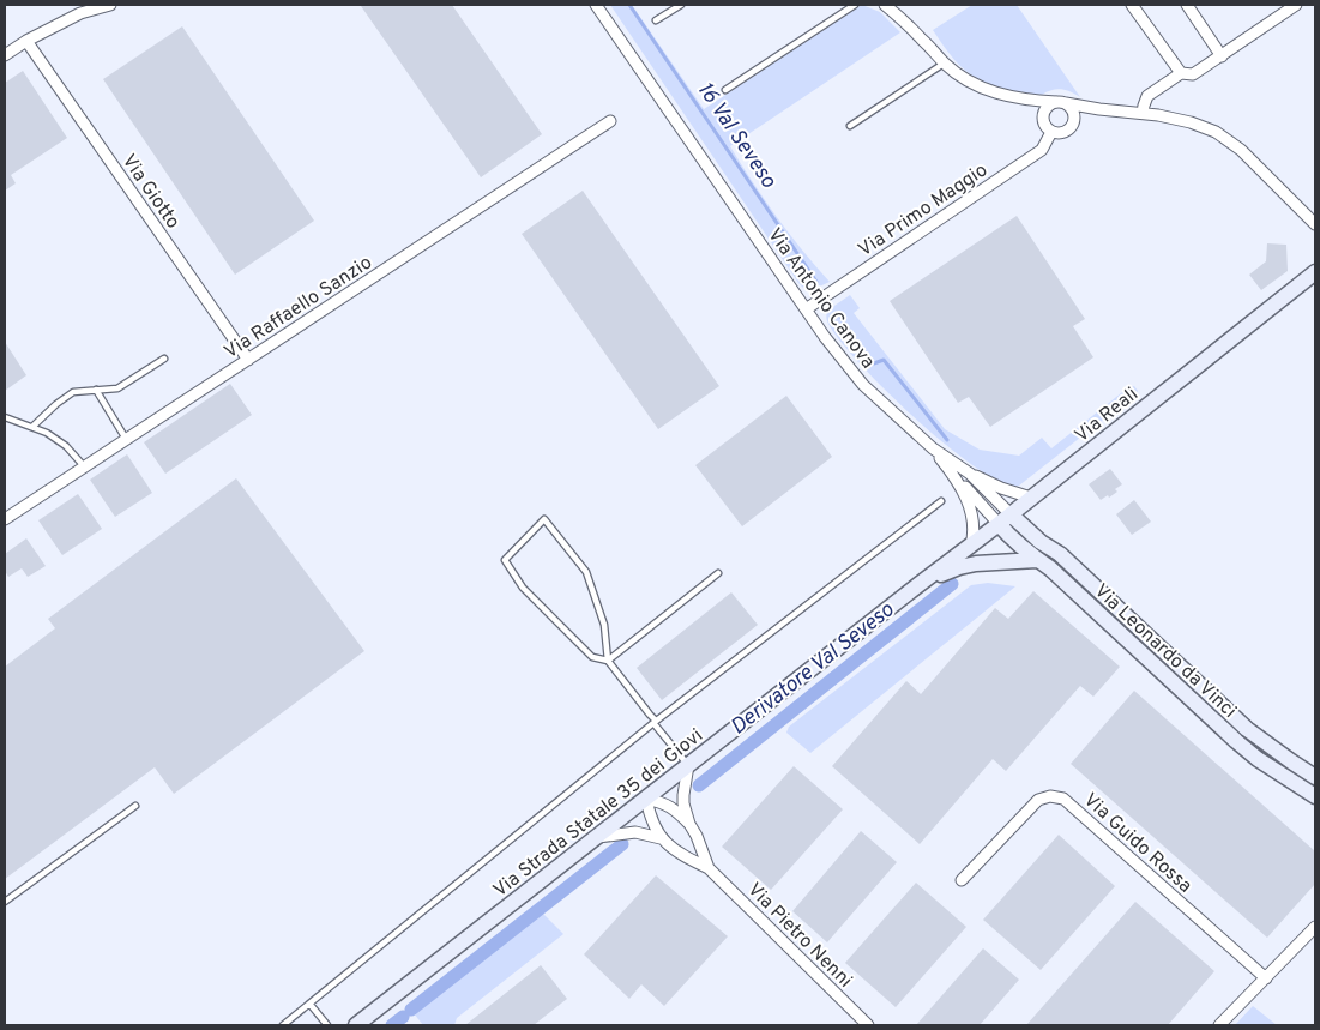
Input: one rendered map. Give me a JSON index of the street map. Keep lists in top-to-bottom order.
{
  "streets": {
    "main road": ["Via Reali", "Via Leonardo da Vinci", "Via Strada Statale 35 dei Giovi"],
    "street": [
      "Via Giotto",
      "Via Primo Maggio",
      "Via Antonio Canova",
      "Via Raffaello Sanzio",
      "Via Guido Rossa",
      "Via Pietro Nenni"
    ]
  },
  "crossings": [
    ["Via Giotto", "Via Raffaello Sanzio"],
    ["Via Primo Maggio", "Via Antonio Canova"],
    ["Via Antonio Canova", "Via Reali"],
    ["Via Antonio Canova", "Via Leonardo da Vinci"],
    ["Via Reali", "Via Leonardo da Vinci"],
    ["Via Reali", "Via Strada Statale 35 dei Giovi"],
    ["Via Strada Statale 35 dei Giovi", "Via Pietro Nenni"]
  ],
  "water": ["16 Val Seveso", "Derivatore Val Seveso"]
}
